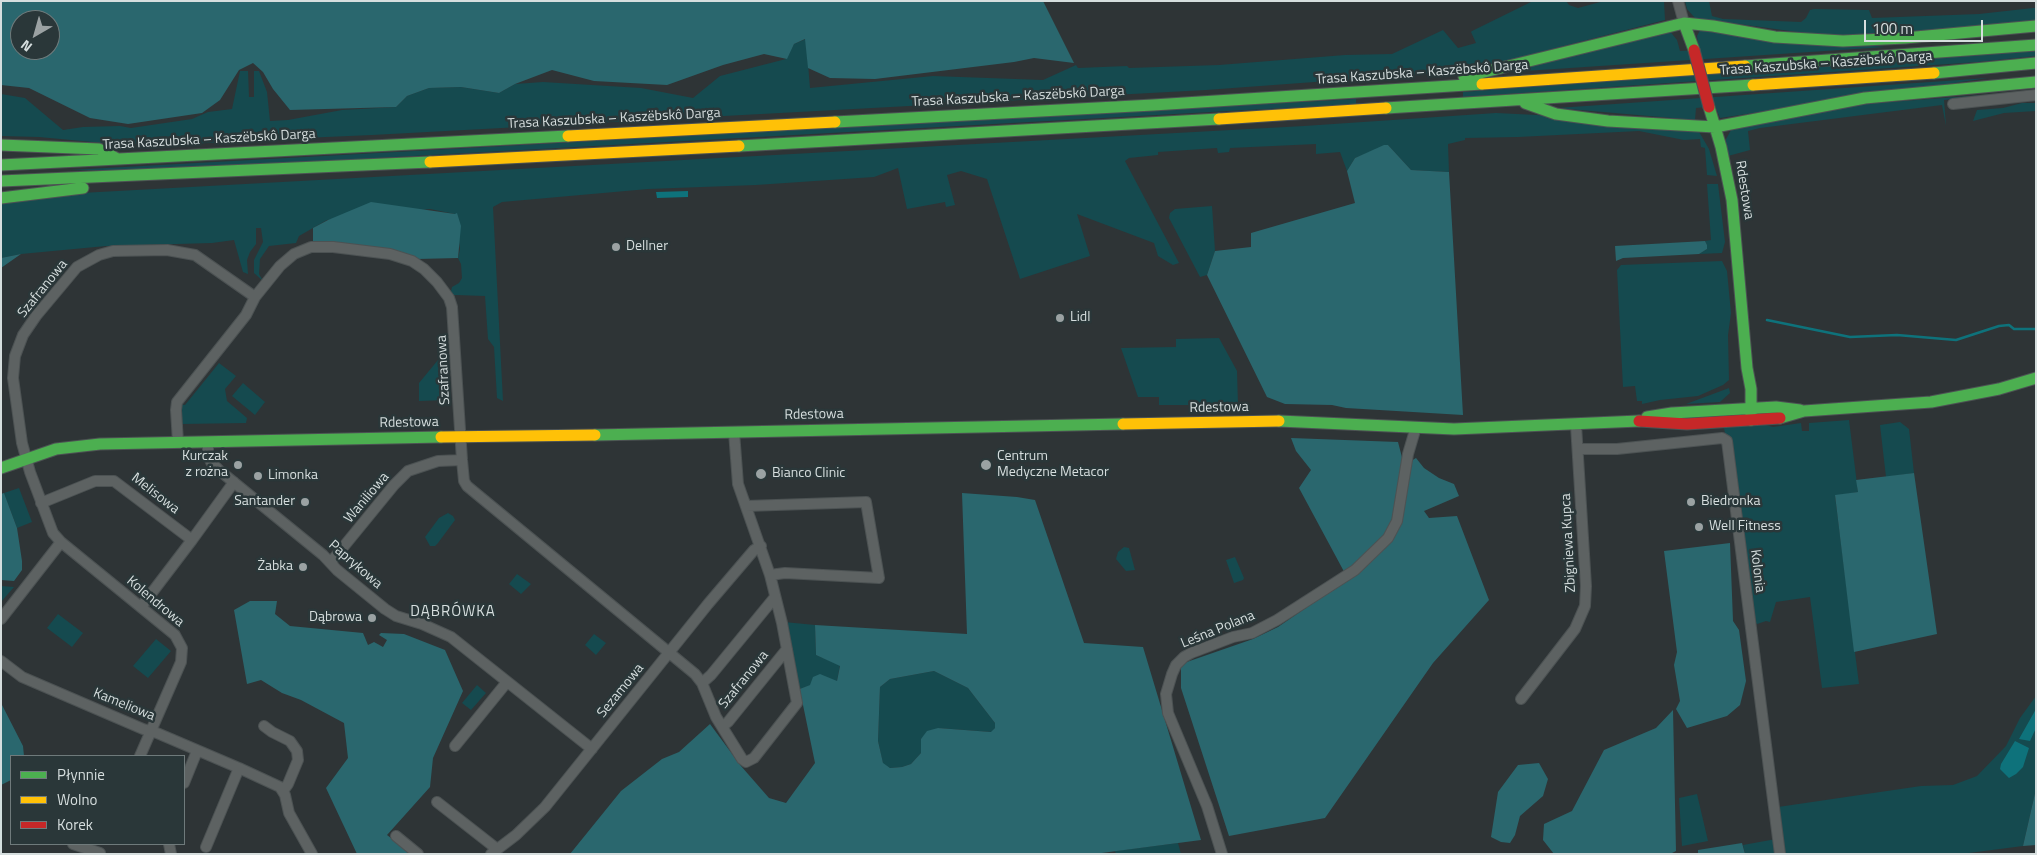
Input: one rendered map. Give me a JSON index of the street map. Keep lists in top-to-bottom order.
{
  "streets": {
    "main road": ["Trasa Kaszubska – Kaszëbskô Darga", "Rdestowa"],
    "street": [
      "Szafranowa",
      "Melisowa",
      "Waniliowa",
      "Zbigniewa Kupca",
      "Paprykowa",
      "Kolonia",
      "Kolendrowa",
      "Leśna Polana",
      "Sezamowa",
      "Kameliowa"
    ]
  },
  "crossings": [
    ["Rdestowa", "Szafranowa"],
    ["Rdestowa", "Zbigniewa Kupca"],
    ["Rdestowa", "Paprykowa"],
    ["Rdestowa", "Kolendrowa"],
    ["Rdestowa", "Leśna Polana"],
    ["Szafranowa", "Waniliowa"],
    ["Szafranowa", "Kolendrowa"],
    ["Szafranowa", "Sezamowa"],
    ["Melisowa", "Kolendrowa"],
    ["Waniliowa", "Paprykowa"],
    ["Zbigniewa Kupca", "Kolonia"],
    ["Paprykowa", "Sezamowa"],
    ["Kolendrowa", "Kameliowa"]
  ],
  "districts": ["DĄBRÓWKA"],
  "places": [
    "Dellner",
    "Lidl",
    "Kurczak z rożna",
    "Centrum Medyczne Metacor",
    "Bianco Clinic",
    "Limonka",
    "Santander",
    "Biedronka",
    "Well Fitness",
    "Żabka",
    "Dąbrowa"
  ],
  "legend": ["Płynnie", "Wolno", "Korek"],
  "scale_bar": "100 m",
  "north": "bottom left"
}
